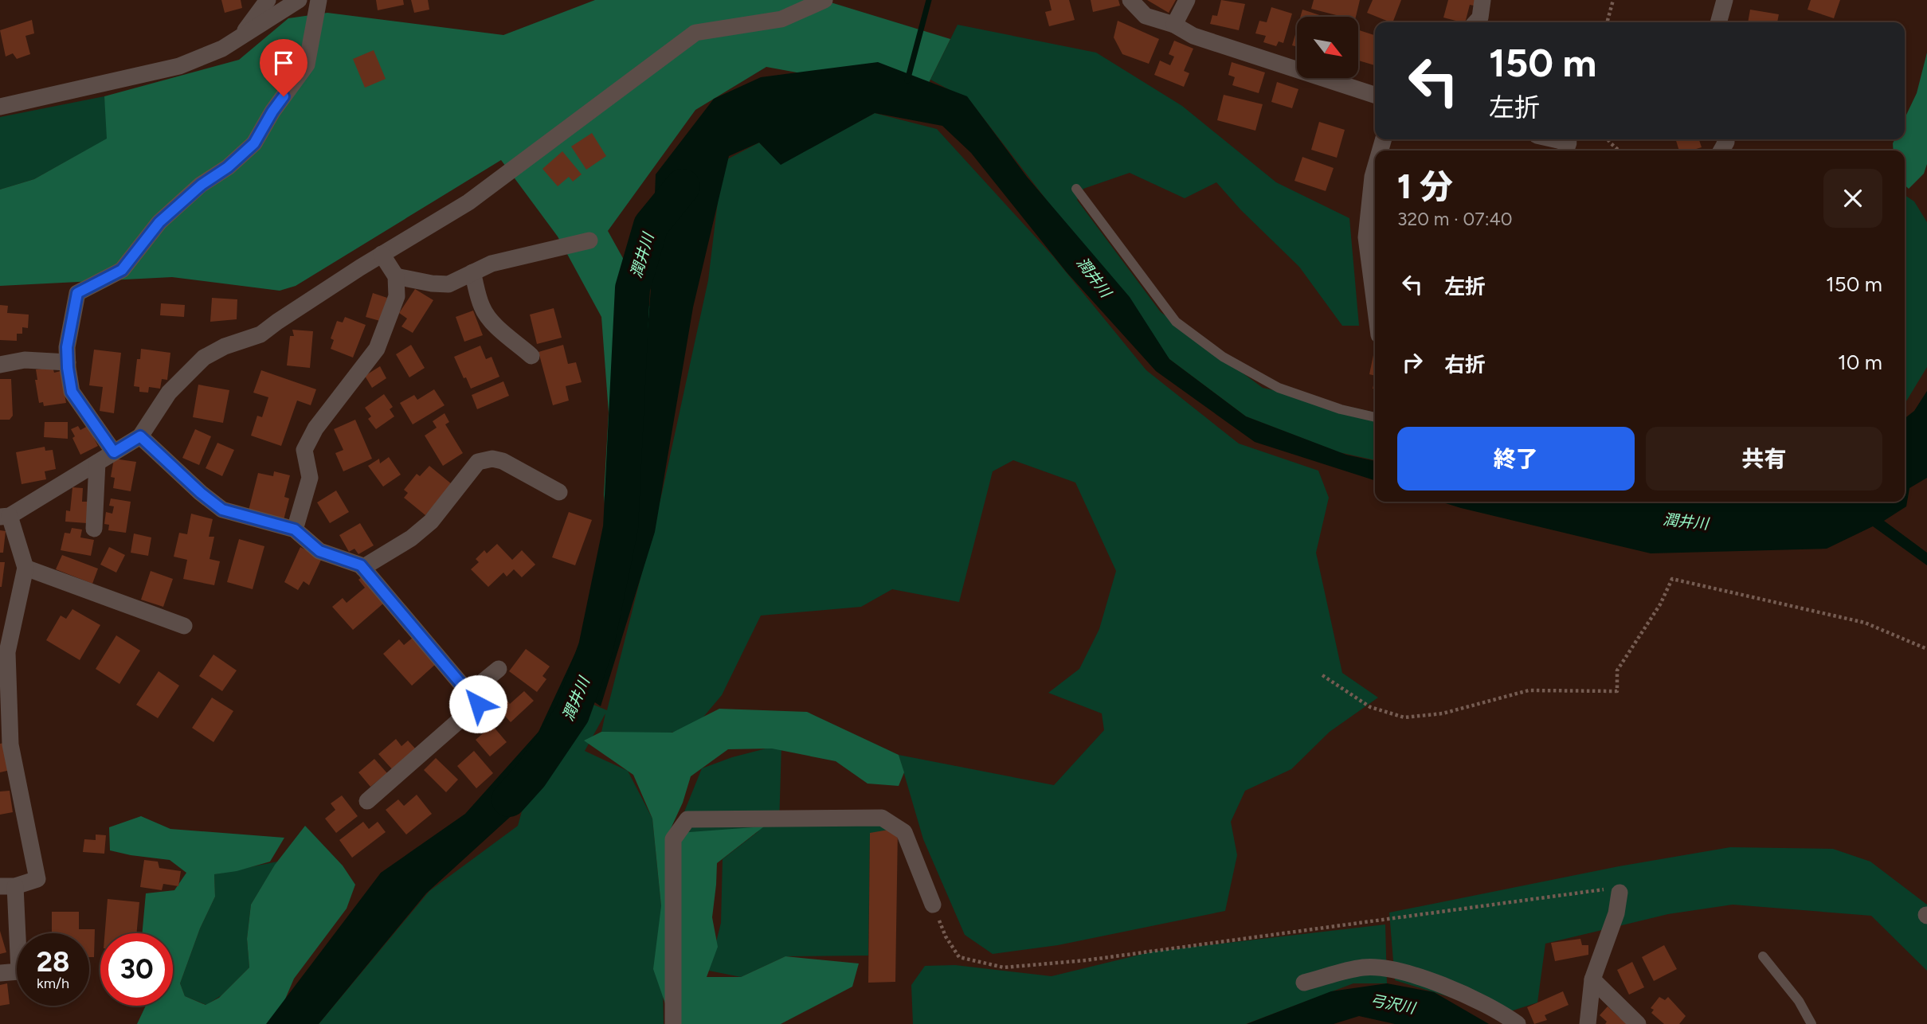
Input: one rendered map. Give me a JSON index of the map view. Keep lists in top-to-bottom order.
{
  "water": ["潤井川", "弓沢川"],
  "north": "bottom right",
  "page": {
    "turn": ["150 m", "左折"],
    "heading": ["1 分", "320 m · 07:40"],
    "list": [
      {
        "name": "左折",
        "value": "150 m"
      },
      {
        "name": "右折",
        "value": "10 m"
      }
    ],
    "buttons": ["終了", "共有"],
    "speed": "28 km/h",
    "limit": "30"
  }
}
